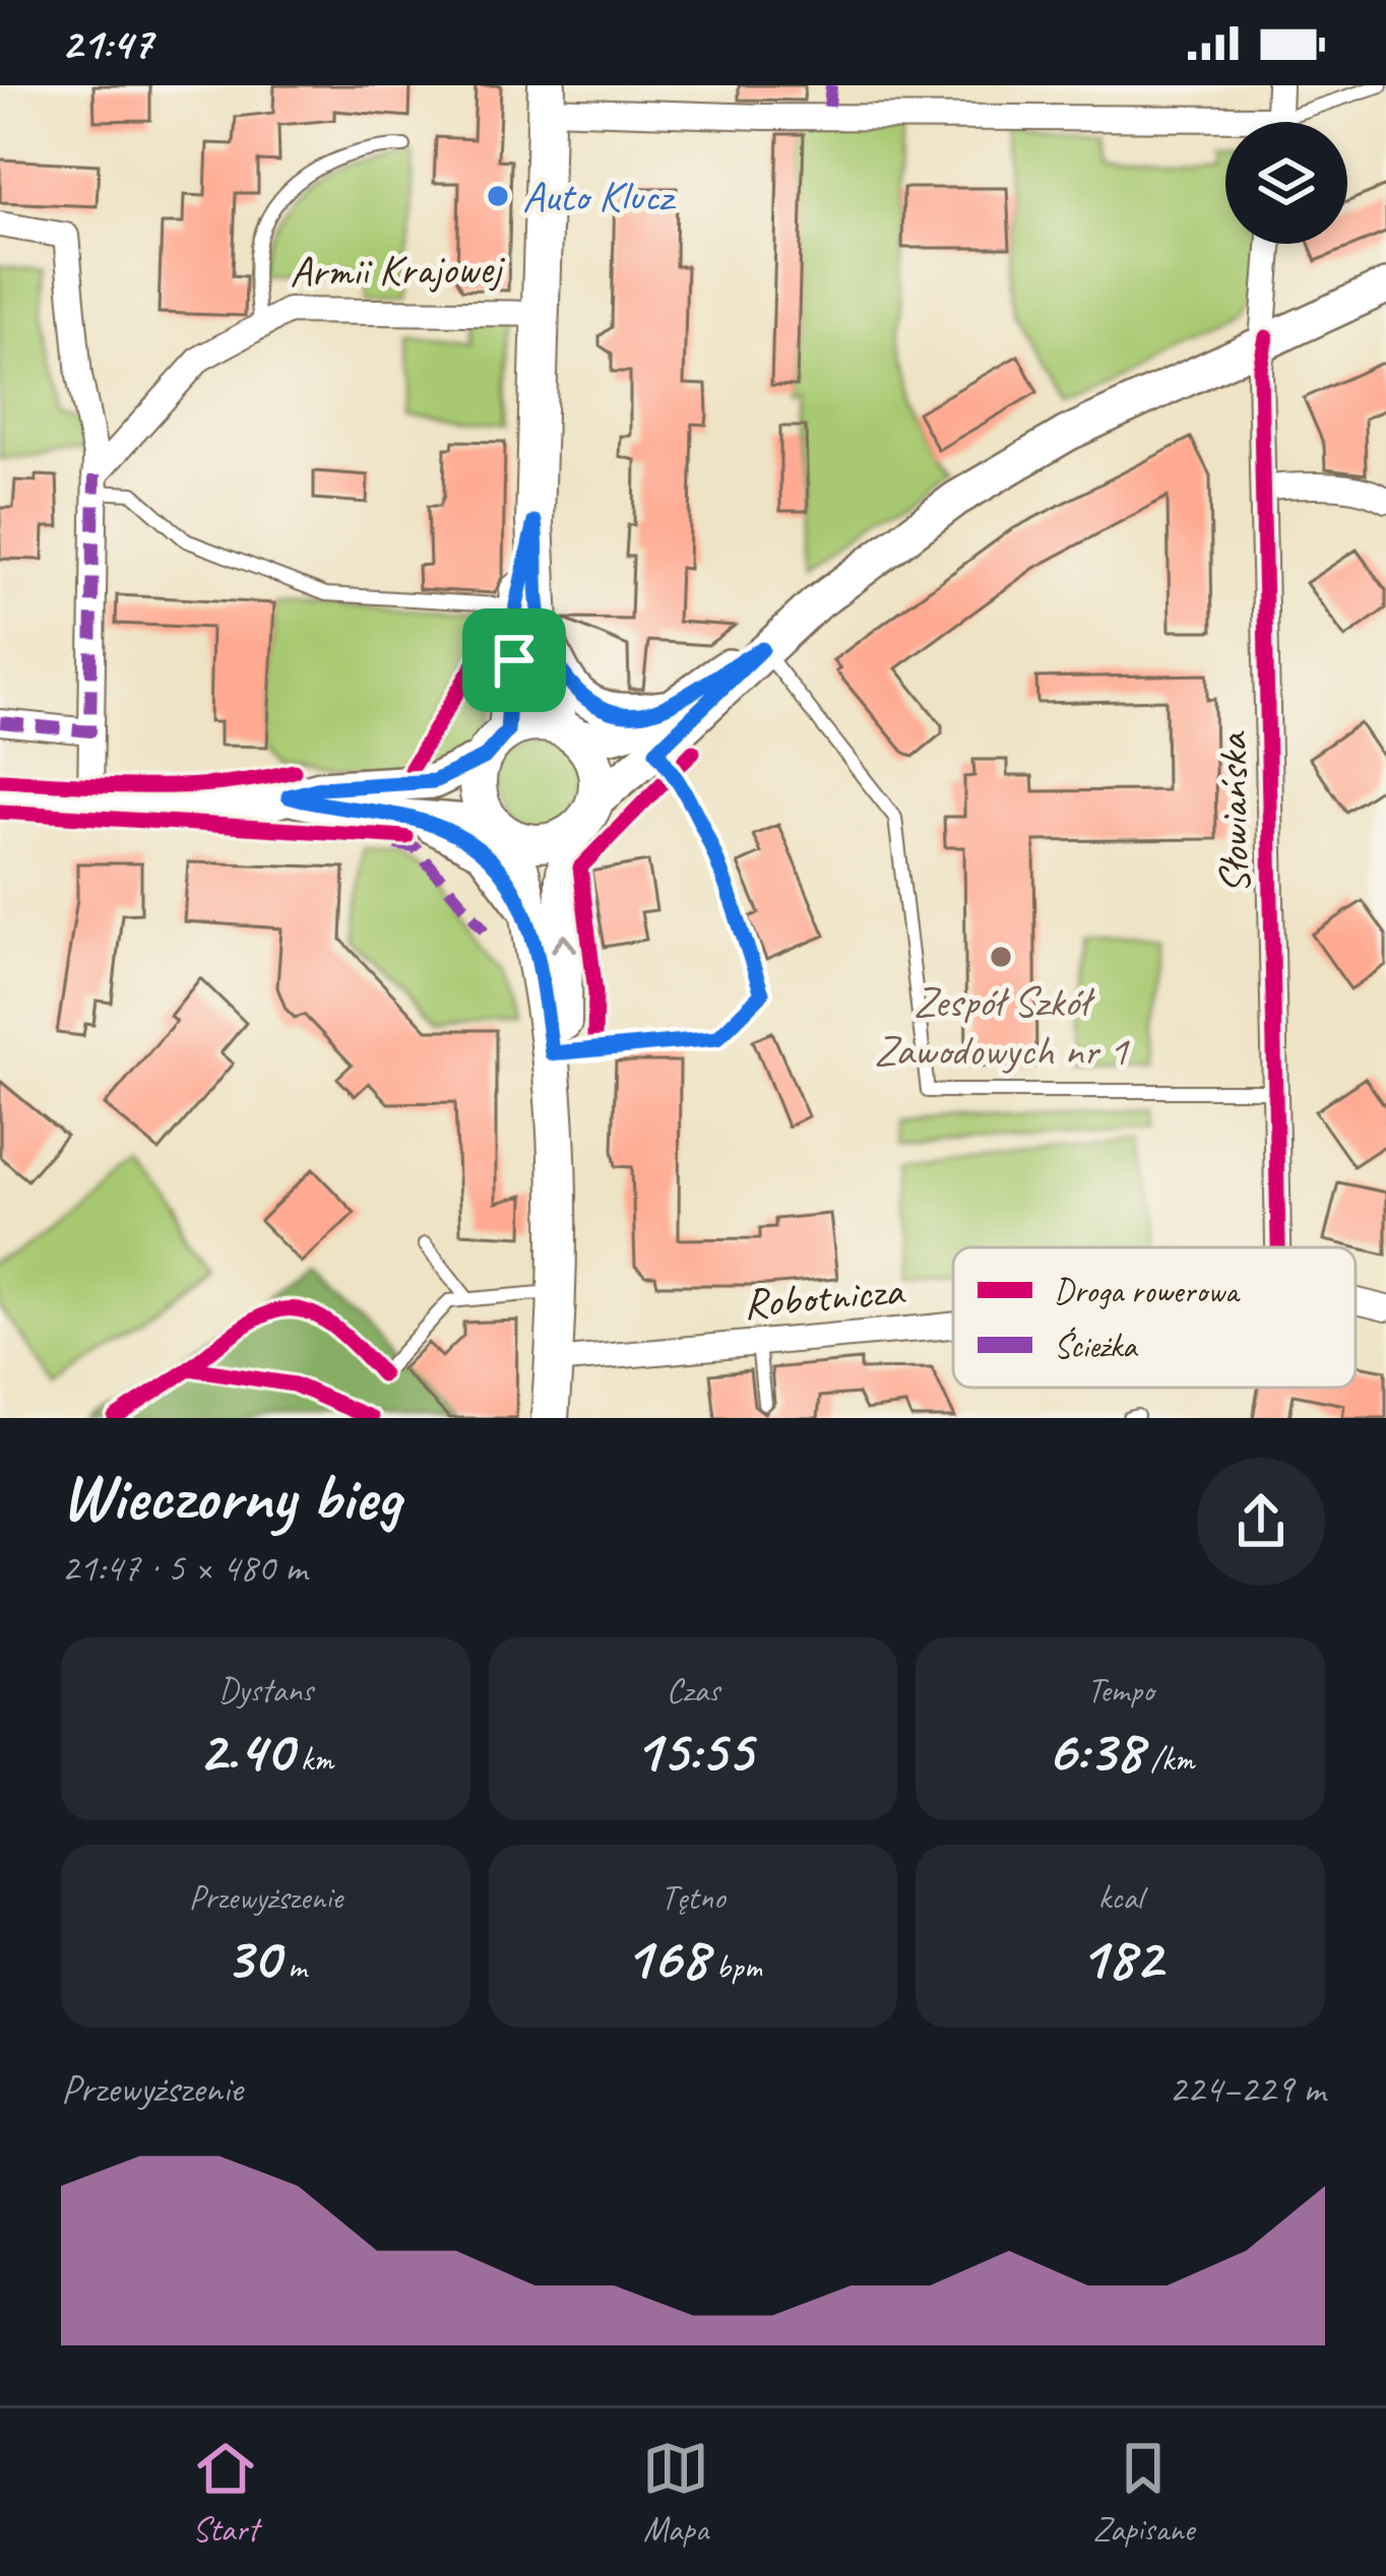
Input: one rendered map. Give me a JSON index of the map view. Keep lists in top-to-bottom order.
{
  "streets": {
    "main road": ["Armii Krajowej"],
    "street": ["Słowiańska", "Robotnicza"]
  },
  "places": ["Auto Klucz", "Zespół Szkół Zawodowych nr 1"],
  "legend": ["Droga rowerowa", "Ścieżka"],
  "page": {
    "status": "21:47",
    "heading": ["Wieczorny bieg", "21:47 · 5 × 480 m"],
    "stats": [
      ["Dystans", "2.40 km"],
      ["Czas", "15:55"],
      ["Tempo", "6:38 /km"],
      ["Przewyższenie", "30 m"],
      ["Tętno", "168 bpm"],
      ["kcal", "182"]
    ],
    "chart": ["Przewyższenie", "224–229 m"],
    "tabs": ["Start", "Mapa", "Zapisane"]
  }
}
